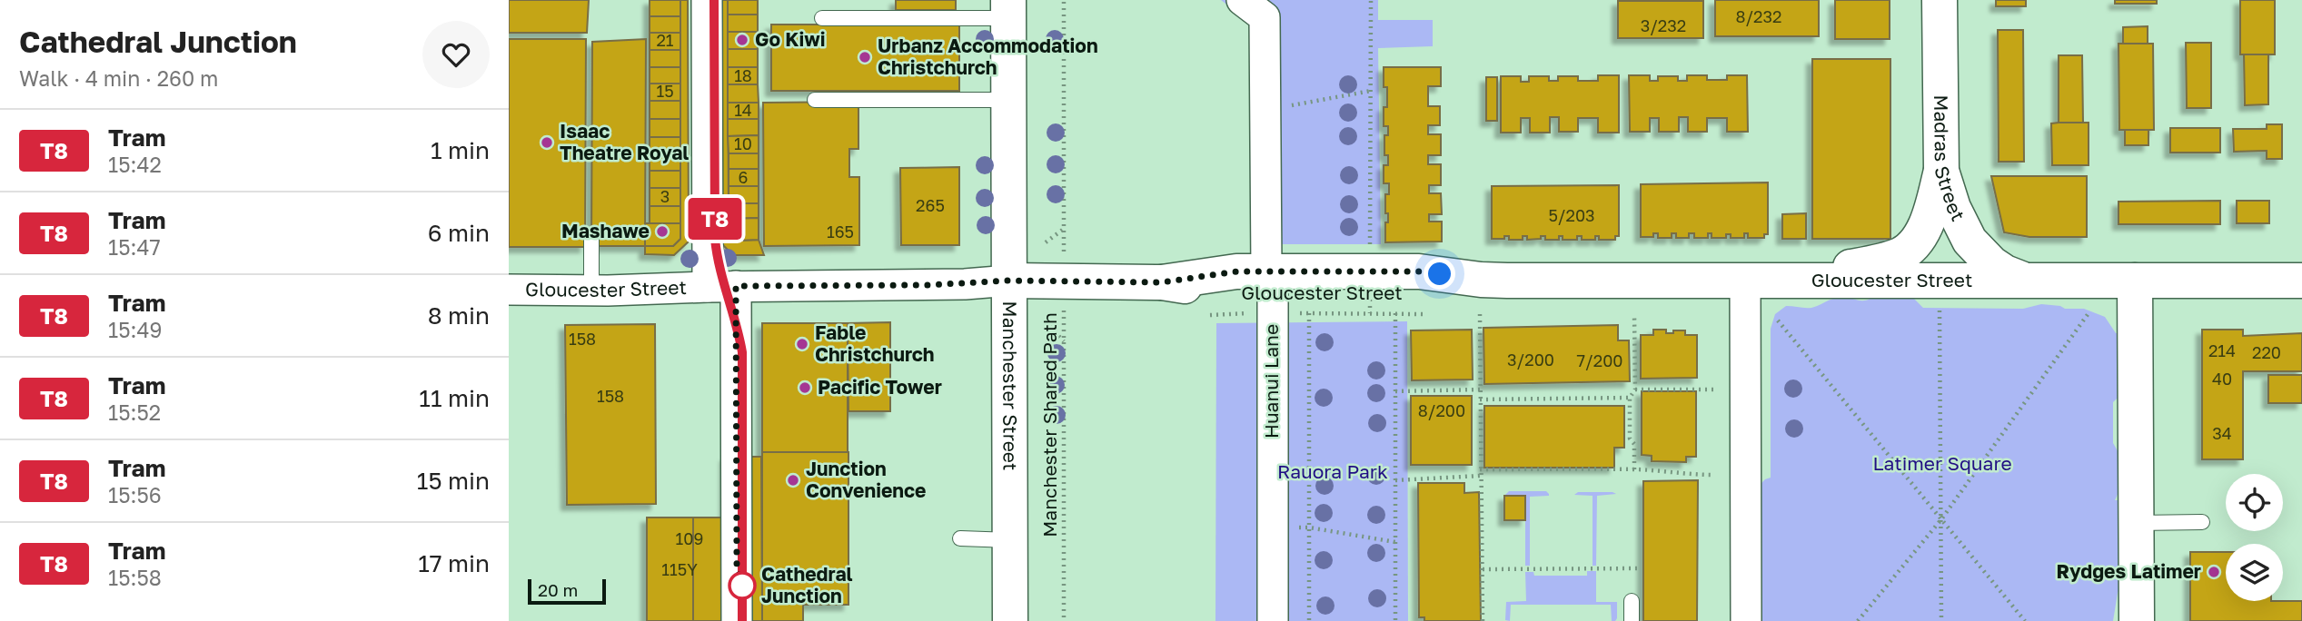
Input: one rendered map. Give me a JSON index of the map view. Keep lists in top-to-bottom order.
{
  "streets": {
    "main road": ["Madras Street", "Gloucester Street", "Manchester Street"],
    "street": ["Huanui Lane"],
    "path": ["Manchester Shared Path"]
  },
  "crossings": [
    ["Madras Street", "Gloucester Street"],
    ["Gloucester Street", "Huanui Lane"],
    ["Gloucester Street", "Manchester Street"],
    ["Gloucester Street", "Manchester Shared Path"]
  ],
  "parks": ["Latimer Square", "Rauora Park"],
  "places": [
    "Go Kiwi",
    "Urbanz Accommodation Christchurch",
    "Isaac Theatre Royal",
    "Mashawe",
    "Fable Christchurch",
    "Pacific Tower",
    "Junction Convenience",
    "Rydges Latimer",
    "Cathedral Junction"
  ],
  "lines": ["tram line T8"],
  "house_numbers": [
    "8/232",
    "3/232",
    "21",
    "18",
    "15",
    "14",
    "10",
    "6",
    "3",
    "265",
    "5/203",
    "165",
    "158",
    "214",
    "220",
    "3/200",
    "7/200",
    "40",
    "158",
    "8/200",
    "34",
    "109",
    "115Y"
  ],
  "scale_bar": "20 m",
  "page": {
    "heading": ["Cathedral Junction", "Walk · 4 min · 260 m"],
    "on_map": "T8",
    "list": [
      {
        "mark": "T8",
        "name": "Tram",
        "note": "15:42",
        "value": "1 min"
      },
      {
        "mark": "T8",
        "name": "Tram",
        "note": "15:47",
        "value": "6 min"
      },
      {
        "mark": "T8",
        "name": "Tram",
        "note": "15:49",
        "value": "8 min"
      },
      {
        "mark": "T8",
        "name": "Tram",
        "note": "15:52",
        "value": "11 min"
      },
      {
        "mark": "T8",
        "name": "Tram",
        "note": "15:56",
        "value": "15 min"
      },
      {
        "mark": "T8",
        "name": "Tram",
        "note": "15:58",
        "value": "17 min"
      }
    ],
    "scale": "20 m"
  }
}
